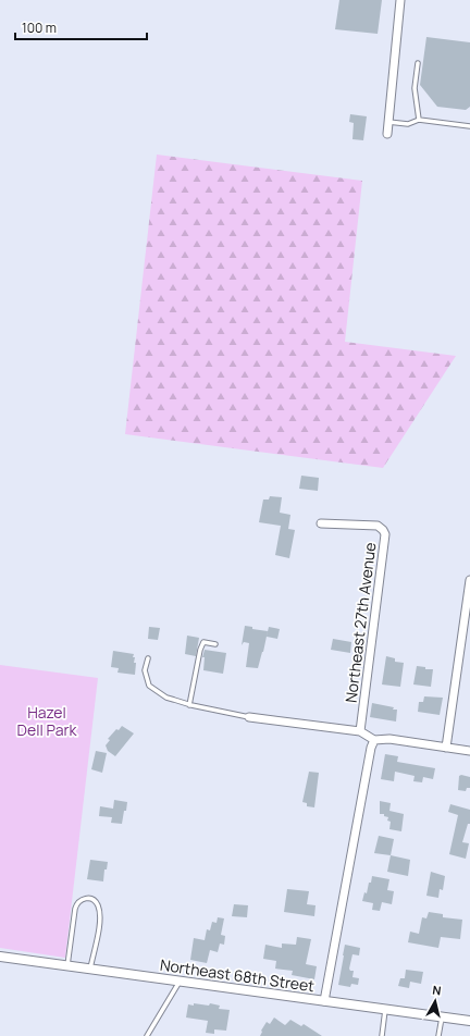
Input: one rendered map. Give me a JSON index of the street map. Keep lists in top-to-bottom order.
{
  "streets": {
    "street": ["Northeast 27th Avenue", "Northeast 68th Street"]
  },
  "parks": ["Hazel Dell Park"],
  "scale_bar": "100 m",
  "north": "top"
}
